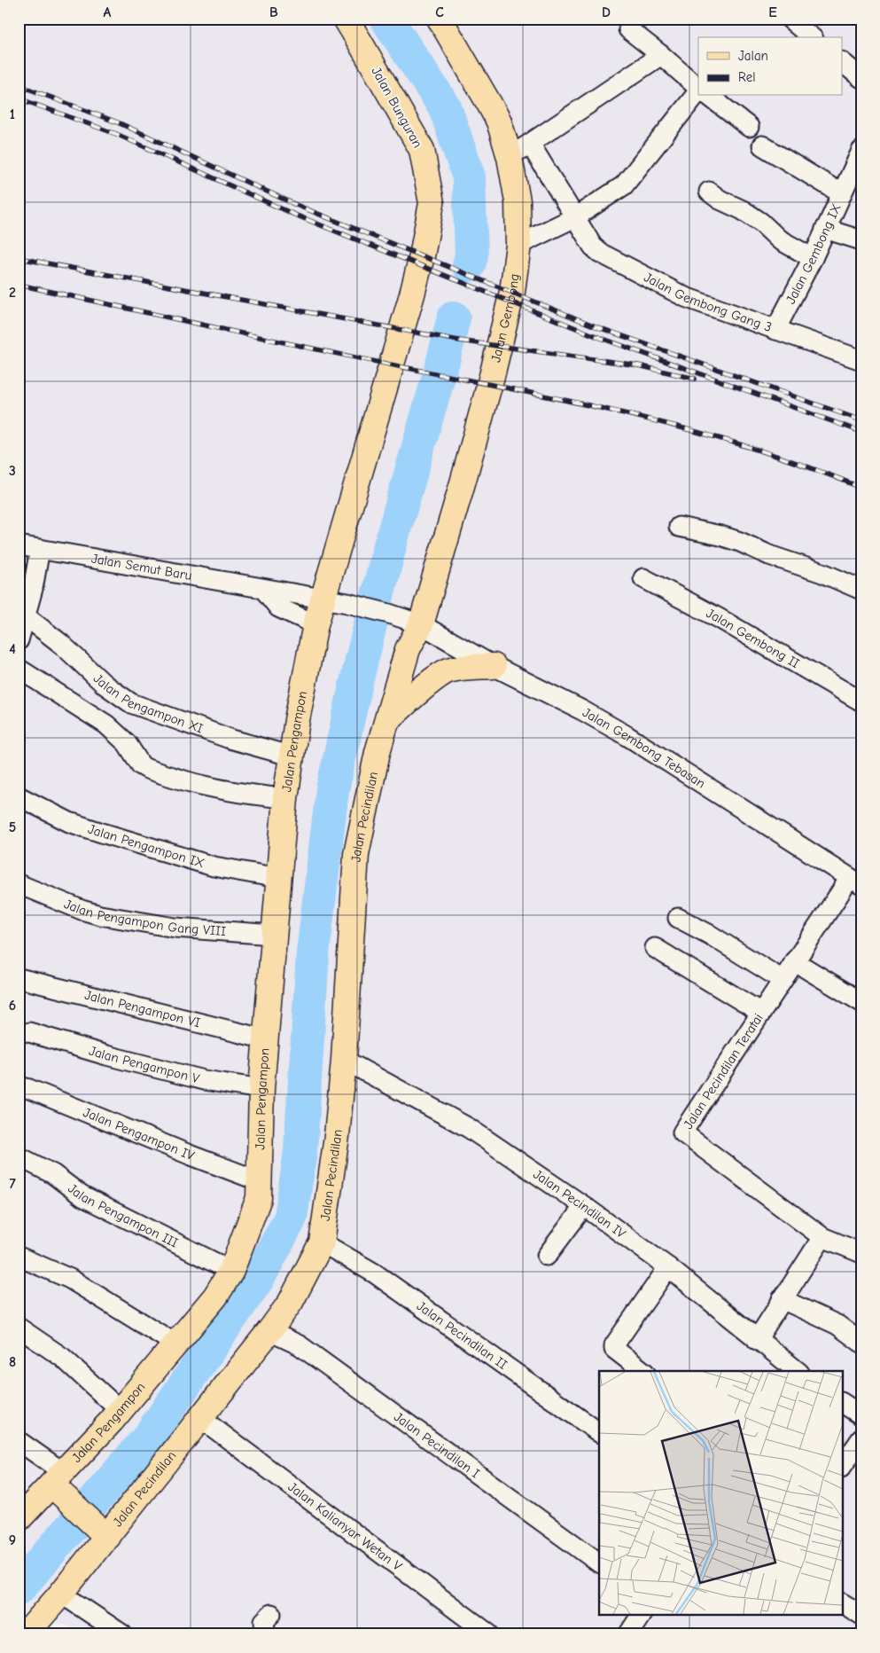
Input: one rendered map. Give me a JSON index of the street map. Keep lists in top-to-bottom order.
{
  "streets": {
    "main road": [
      "Jalan Bunguran",
      "Jalan Gembong",
      "Jalan Pengampon",
      "Jalan Pecindilan"
    ],
    "street": [
      "Jalan Gembong IX",
      "Jalan Gembong Gang 3",
      "Jalan Semut Baru",
      "Jalan Gembong II",
      "Jalan Pengampon XI",
      "Jalan Gembong Tebasan",
      "Jalan Pengampon IX",
      "Jalan Pengampon Gang VIII",
      "Jalan Pengampon VI",
      "Jalan Pengampon V",
      "Jalan Pecindilan Teratai",
      "Jalan Pengampon IV",
      "Jalan Pecindilan IV",
      "Jalan Pengampon III",
      "Jalan Pecindilan II",
      "Jalan Pecindilan I",
      "Jalan Kalianyar Wetan V"
    ]
  },
  "crossings": [
    ["Jalan Bunguran", "Jalan Semut Baru"],
    ["Jalan Bunguran", "Jalan Pengampon"],
    ["Jalan Gembong IX", "Jalan Gembong Gang 3"],
    ["Jalan Gembong", "Jalan Semut Baru"],
    ["Jalan Gembong", "Jalan Gembong Tebasan"],
    ["Jalan Gembong", "Jalan Pecindilan"],
    ["Jalan Semut Baru", "Jalan Pengampon"],
    ["Jalan Semut Baru", "Jalan Gembong Tebasan"],
    ["Jalan Semut Baru", "Jalan Pecindilan"],
    ["Jalan Pengampon XI", "Jalan Pengampon"],
    ["Jalan Pengampon", "Jalan Pengampon IX"],
    ["Jalan Pengampon", "Jalan Pengampon Gang VIII"],
    ["Jalan Pengampon", "Jalan Pengampon VI"],
    ["Jalan Pengampon", "Jalan Pengampon V"],
    ["Jalan Pengampon", "Jalan Pengampon IV"],
    ["Jalan Pengampon", "Jalan Pengampon III"],
    ["Jalan Gembong Tebasan", "Jalan Pecindilan"],
    ["Jalan Gembong Tebasan", "Jalan Pecindilan Teratai"],
    ["Jalan Pecindilan", "Jalan Pecindilan IV"],
    ["Jalan Pecindilan", "Jalan Pecindilan II"],
    ["Jalan Pecindilan", "Jalan Pecindilan I"],
    ["Jalan Pecindilan", "Jalan Kalianyar Wetan V"]
  ],
  "legend": ["Jalan", "Rel"],
  "grid": {
    "columns": [
      "A",
      "B",
      "C",
      "D",
      "E"
    ],
    "rows": [
      "1",
      "2",
      "3",
      "4",
      "5",
      "6",
      "7",
      "8",
      "9"
    ]
  }
}
